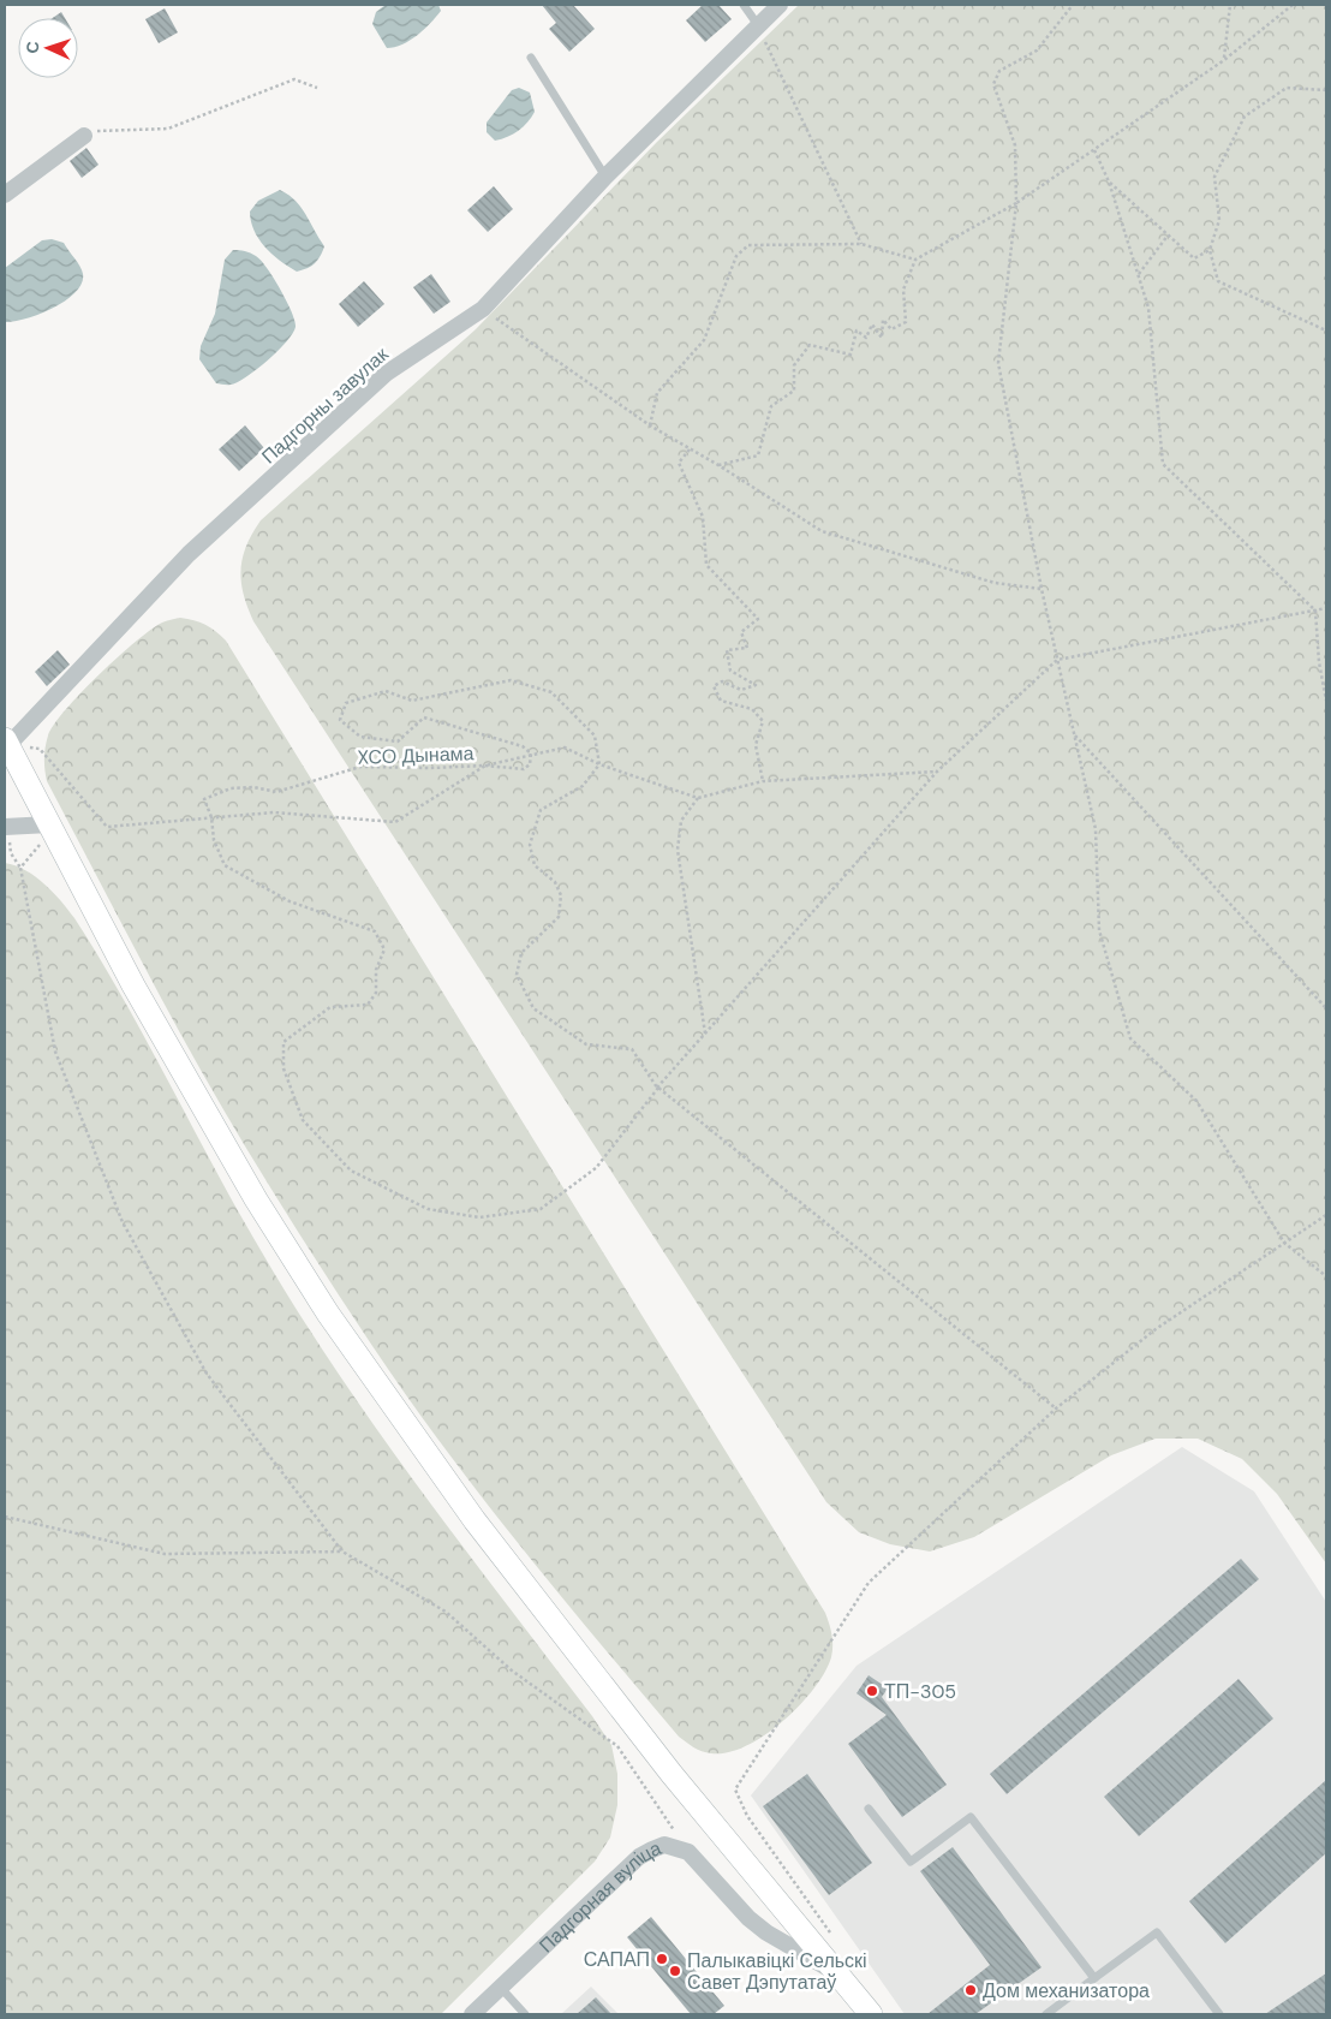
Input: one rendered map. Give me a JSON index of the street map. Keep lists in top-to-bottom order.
{
  "streets": {
    "street": ["Падгорны завулак", "Падгорная вуліца"],
    "path": ["XCO Дынама"]
  },
  "places": [
    "ТП-305",
    "САПАП",
    "Палыкавіцкі Сельскі Савет Дэпутатаў",
    "Дом механизатора"
  ],
  "north": "left"
}
